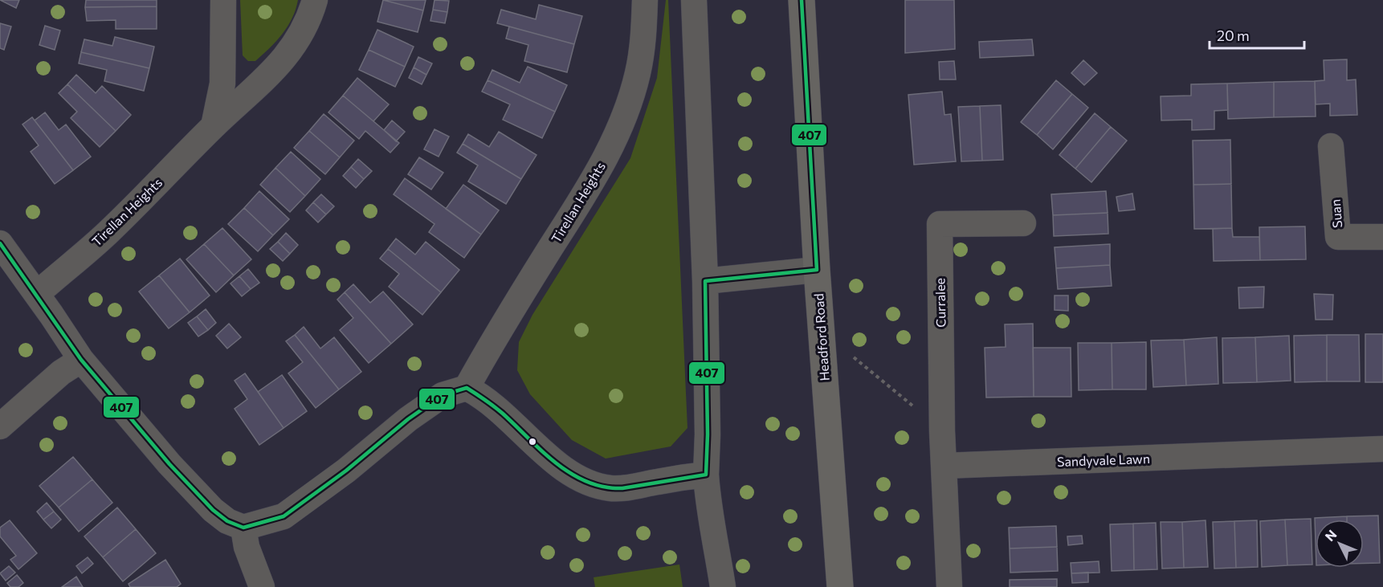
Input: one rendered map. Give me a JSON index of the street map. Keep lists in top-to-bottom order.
{
  "streets": {
    "main road": ["Headford Road"],
    "street": [
      "Tirellan Heights",
      "Suan",
      "Curralee",
      "Sandyvale Lawn"
    ]
  },
  "crossings": [
    ["Curralee", "Sandyvale Lawn"]
  ],
  "lines": ["transit line 407"],
  "scale_bar": "20 m",
  "north": "top left"
}
